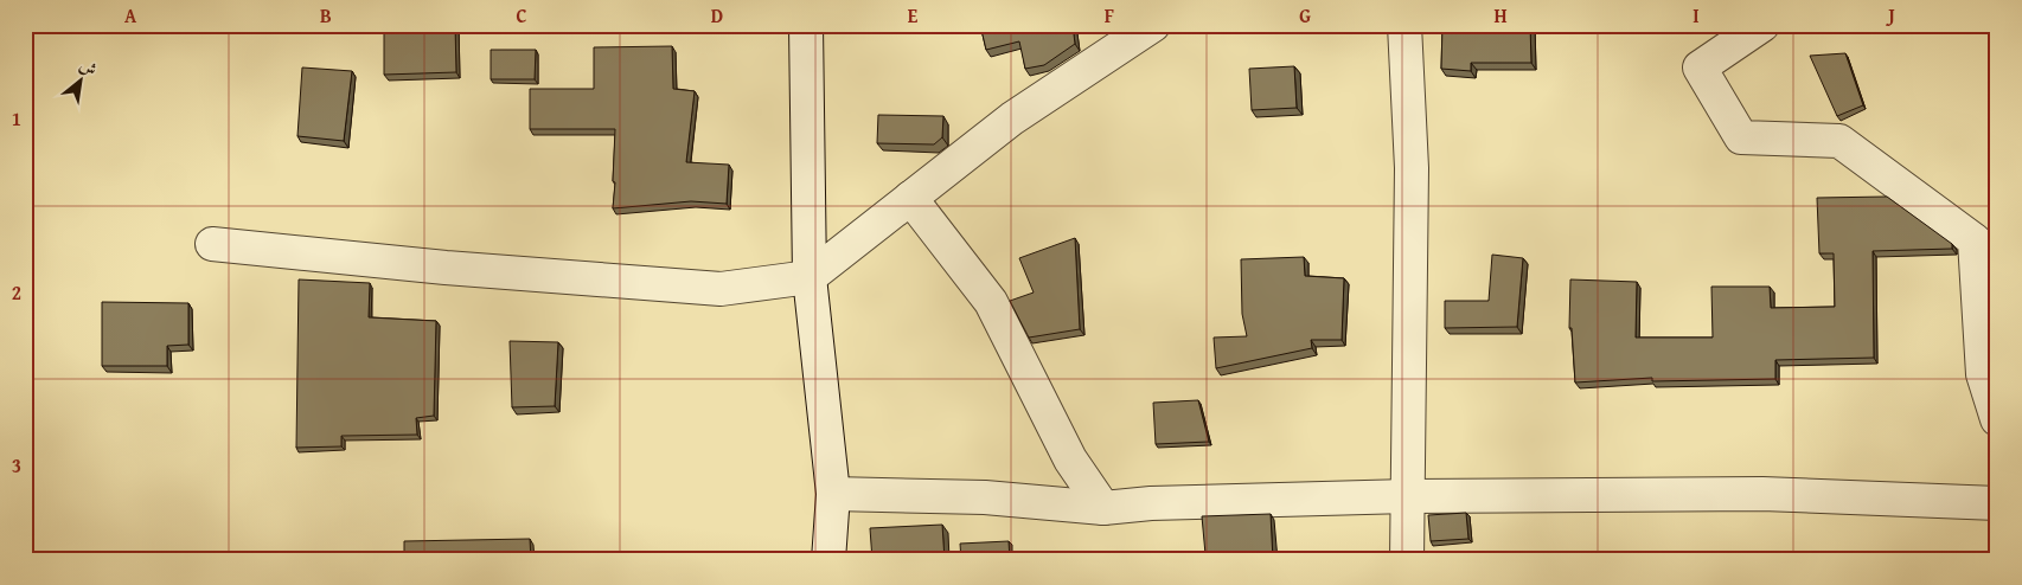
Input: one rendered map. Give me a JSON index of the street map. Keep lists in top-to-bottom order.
{
  "north": "top right",
  "grid": {
    "columns": [
      "A",
      "B",
      "C",
      "D",
      "E",
      "F",
      "G",
      "H",
      "I",
      "J"
    ],
    "rows": ["1", "2", "3"]
  }
}
